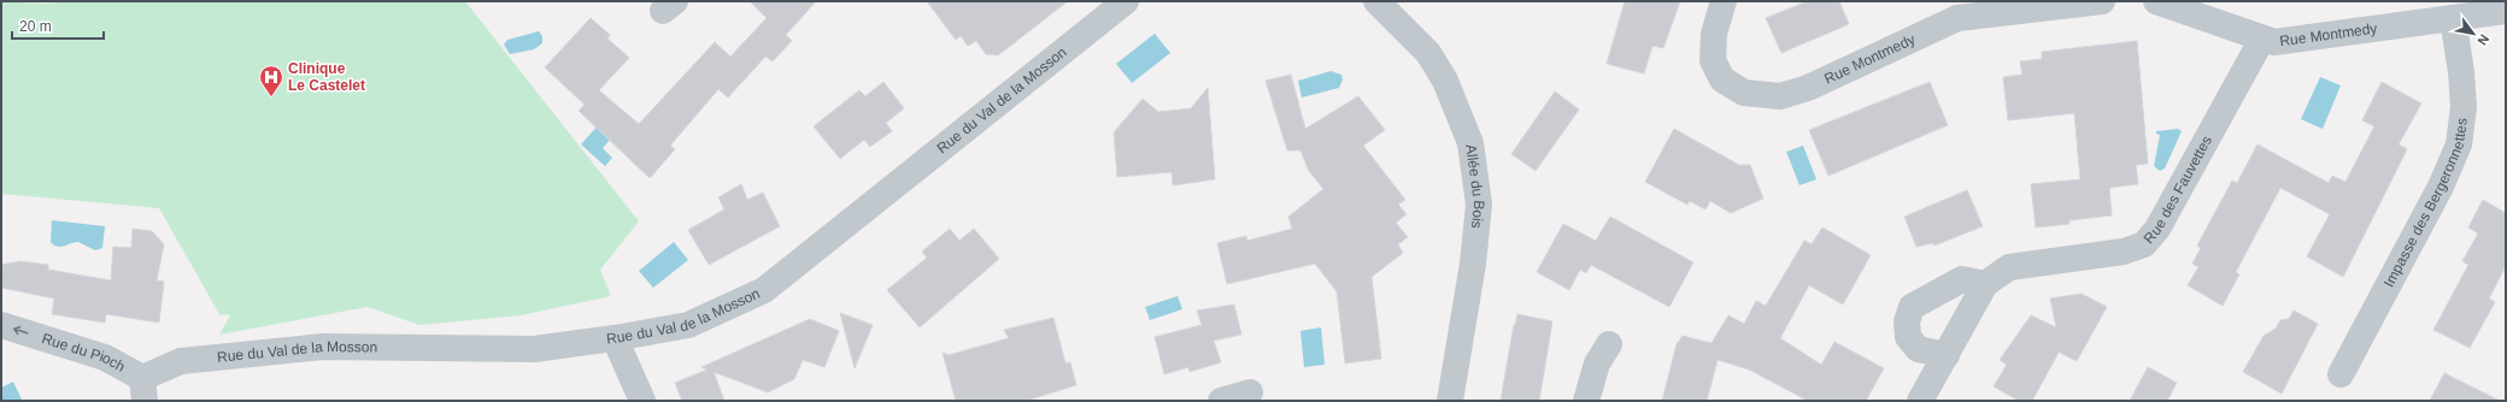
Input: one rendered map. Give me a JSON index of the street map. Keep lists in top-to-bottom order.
{
  "streets": {
    "street": [
      "Rue Montmedy",
      "Rue du Val de la Mosson",
      "Allée du Bois",
      "Rue des Fauvettes",
      "Impasse des Bergeronnettes",
      "Rue du Pioch"
    ]
  },
  "crossings": [
    ["Rue Montmedy", "Rue des Fauvettes"],
    ["Rue Montmedy", "Impasse des Bergeronnettes"],
    ["Rue du Val de la Mosson", "Rue du Pioch"]
  ],
  "one_way": ["Rue du Pioch"],
  "places": {
    "hospital": ["Clinique Le Castelet"]
  },
  "scale_bar": "20 m",
  "north": "bottom right"
}
